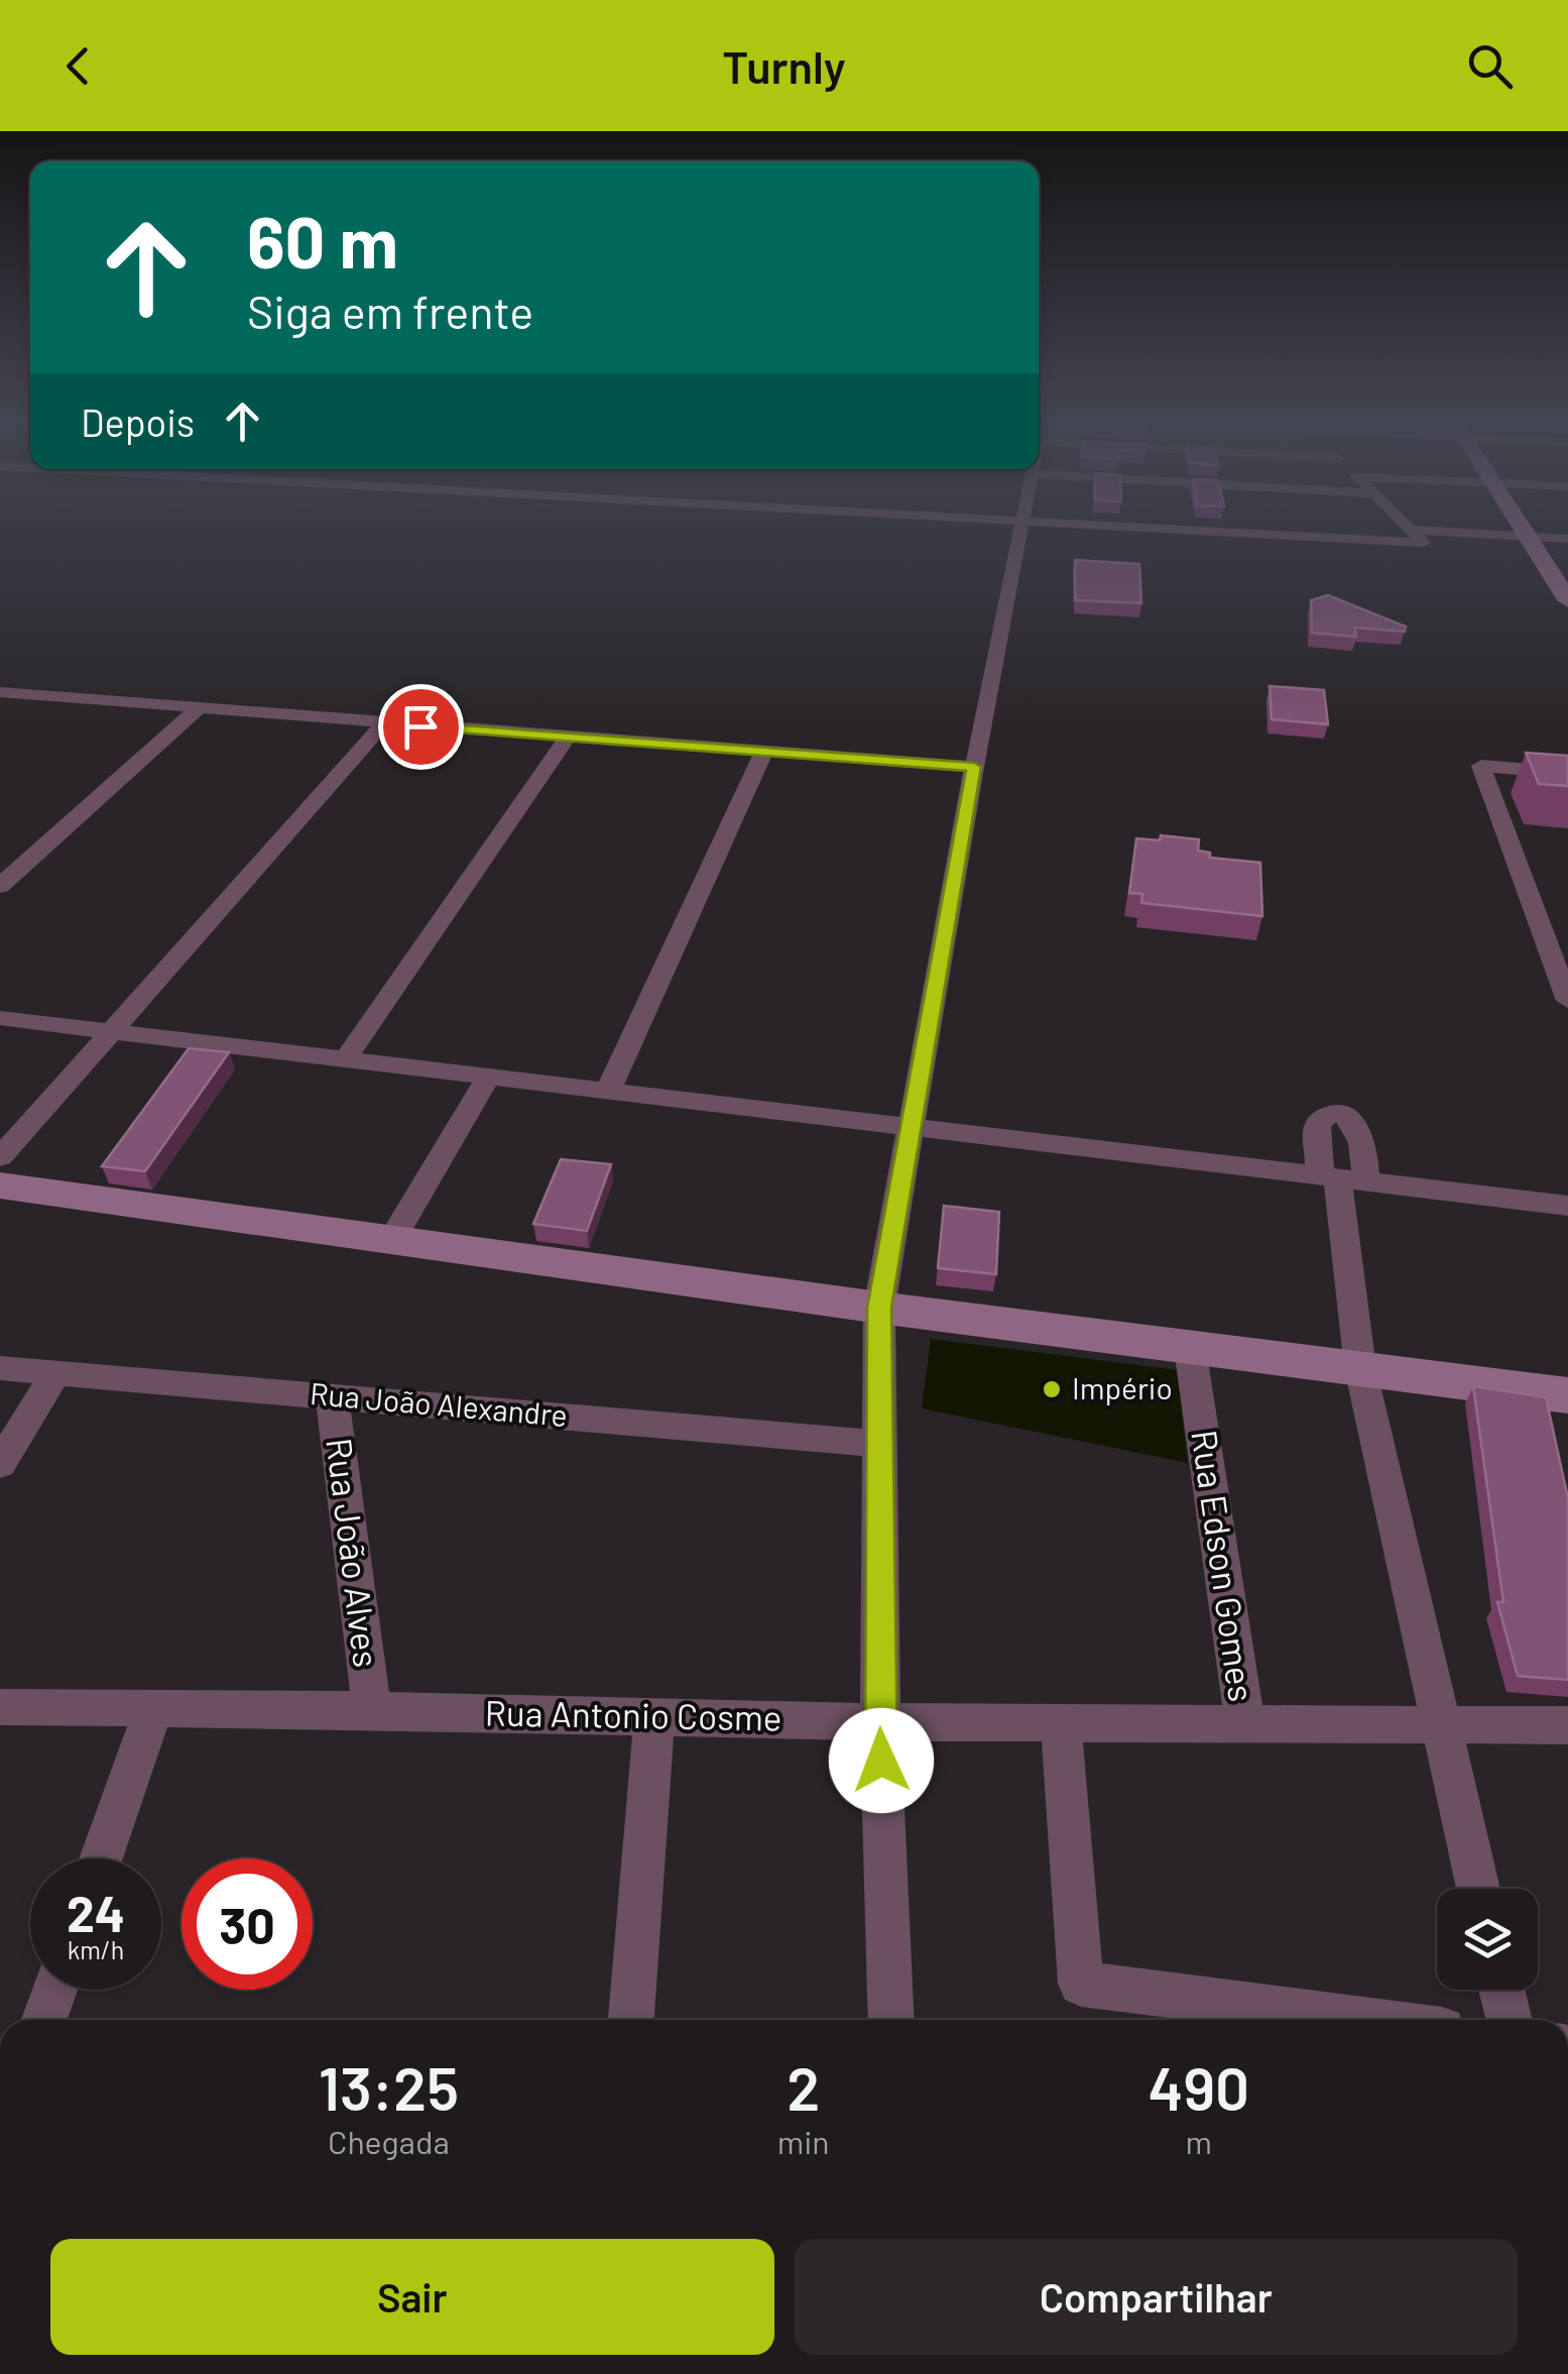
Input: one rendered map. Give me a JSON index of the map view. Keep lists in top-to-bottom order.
{
  "streets": {
    "street": [
      "Rua João Alexandre",
      "Rua João Alves",
      "Rua Edson Gomes",
      "Rua Antonio Cosme"
    ]
  },
  "crossings": [
    ["Rua João Alexandre", "Rua João Alves"],
    ["Rua João Alves", "Rua Antonio Cosme"],
    ["Rua Edson Gomes", "Rua Antonio Cosme"]
  ],
  "places": ["Império"],
  "page": {
    "header": "Turnly",
    "turn": ["60 m", "Siga em frente"],
    "then": "Depois",
    "speed": "24 km/h",
    "limit": "30",
    "eta": [
      "13:25",
      "Chegada",
      "2",
      "min",
      "490",
      "m"
    ],
    "buttons": ["Sair", "Compartilhar"]
  }
}
